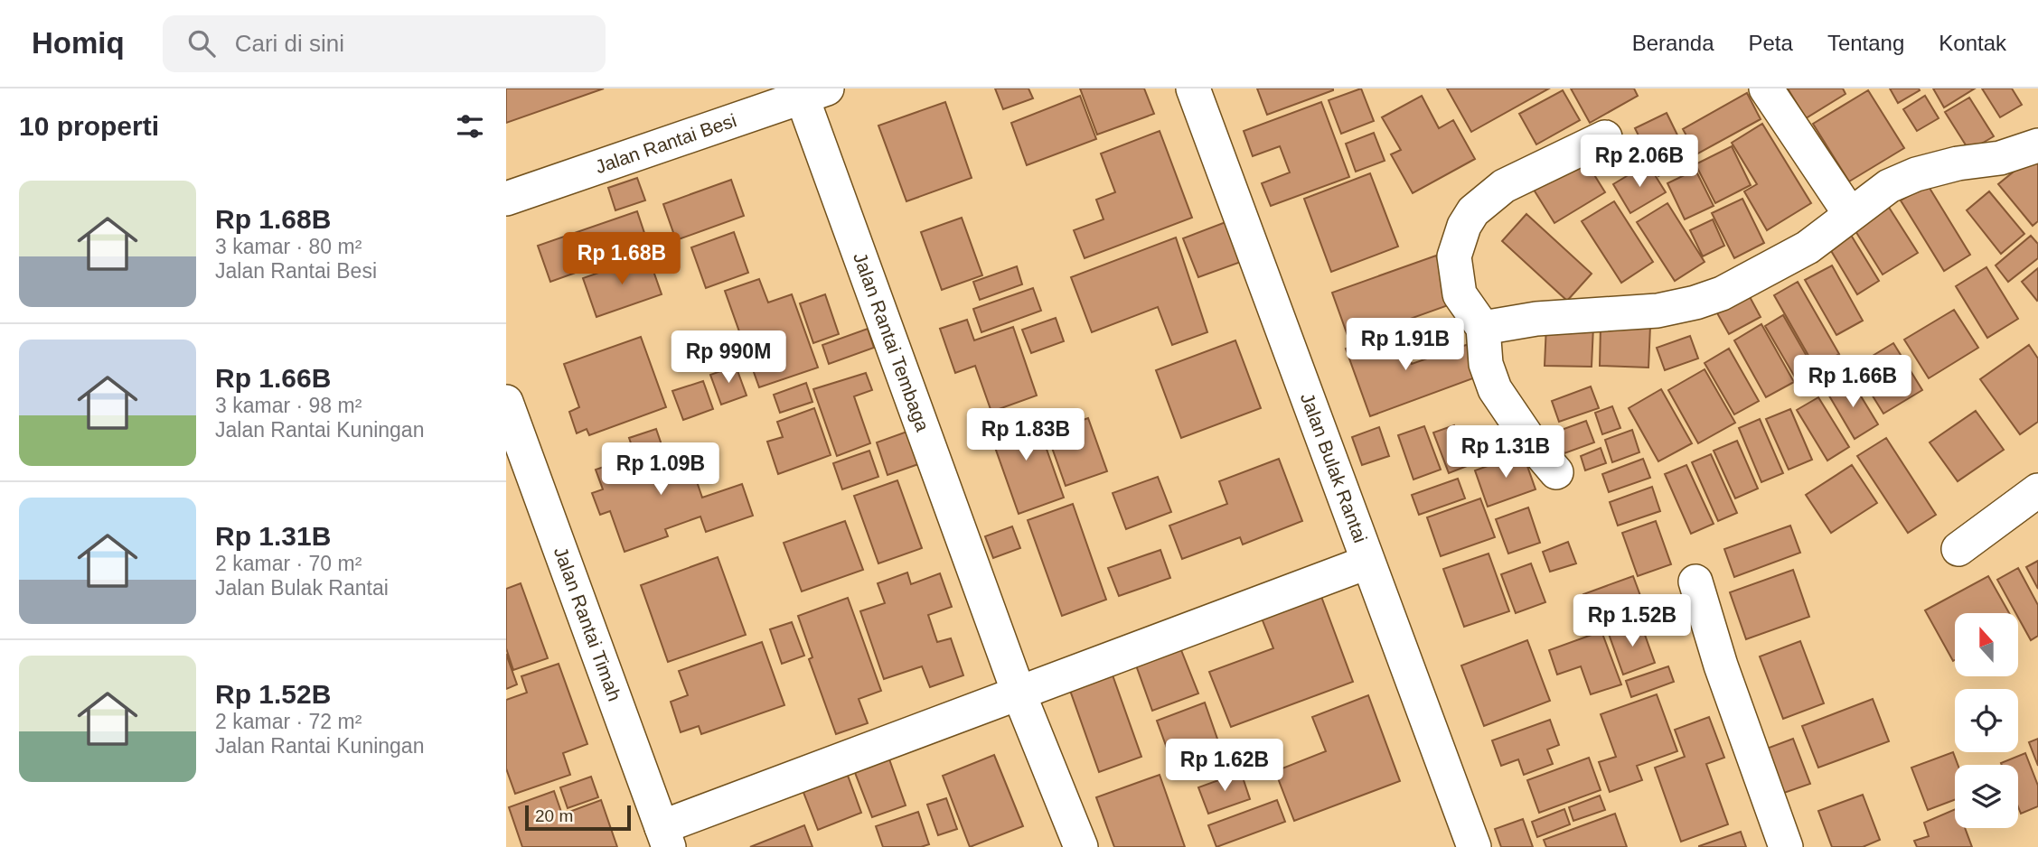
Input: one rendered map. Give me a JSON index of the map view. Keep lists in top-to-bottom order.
{
  "streets": {
    "street": [
      "Jalan Rantai Besi",
      "Jalan Rantai Tembaga",
      "Jalan Bulak Rantai",
      "Jalan Rantai Timah"
    ]
  },
  "crossings": [
    ["Jalan Rantai Besi", "Jalan Rantai Tembaga"]
  ],
  "scale_bar": "20 m",
  "north": "top",
  "page": {
    "header": "Homiq",
    "search": "Cari di sini",
    "nav": [
      "Beranda",
      "Peta",
      "Tentang",
      "Kontak"
    ],
    "heading": "10 properti",
    "price": [
      "Rp 2.06B",
      "Rp 1.68B",
      "Rp 1.91B",
      "Rp 990M",
      "Rp 1.66B",
      "Rp 1.83B",
      "Rp 1.31B",
      "Rp 1.09B",
      "Rp 1.52B",
      "Rp 1.62B"
    ],
    "list": [
      {
        "name": "Rp 1.68B",
        "note": "3 kamar · 80 m² · Jalan Rantai Besi"
      },
      {
        "name": "Rp 1.66B",
        "note": "3 kamar · 98 m² · Jalan Rantai Kuningan"
      },
      {
        "name": "Rp 1.31B",
        "note": "2 kamar · 70 m² · Jalan Bulak Rantai"
      },
      {
        "name": "Rp 1.52B",
        "note": "2 kamar · 72 m² · Jalan Rantai Kuningan"
      }
    ],
    "scale": "20 m"
  }
}
